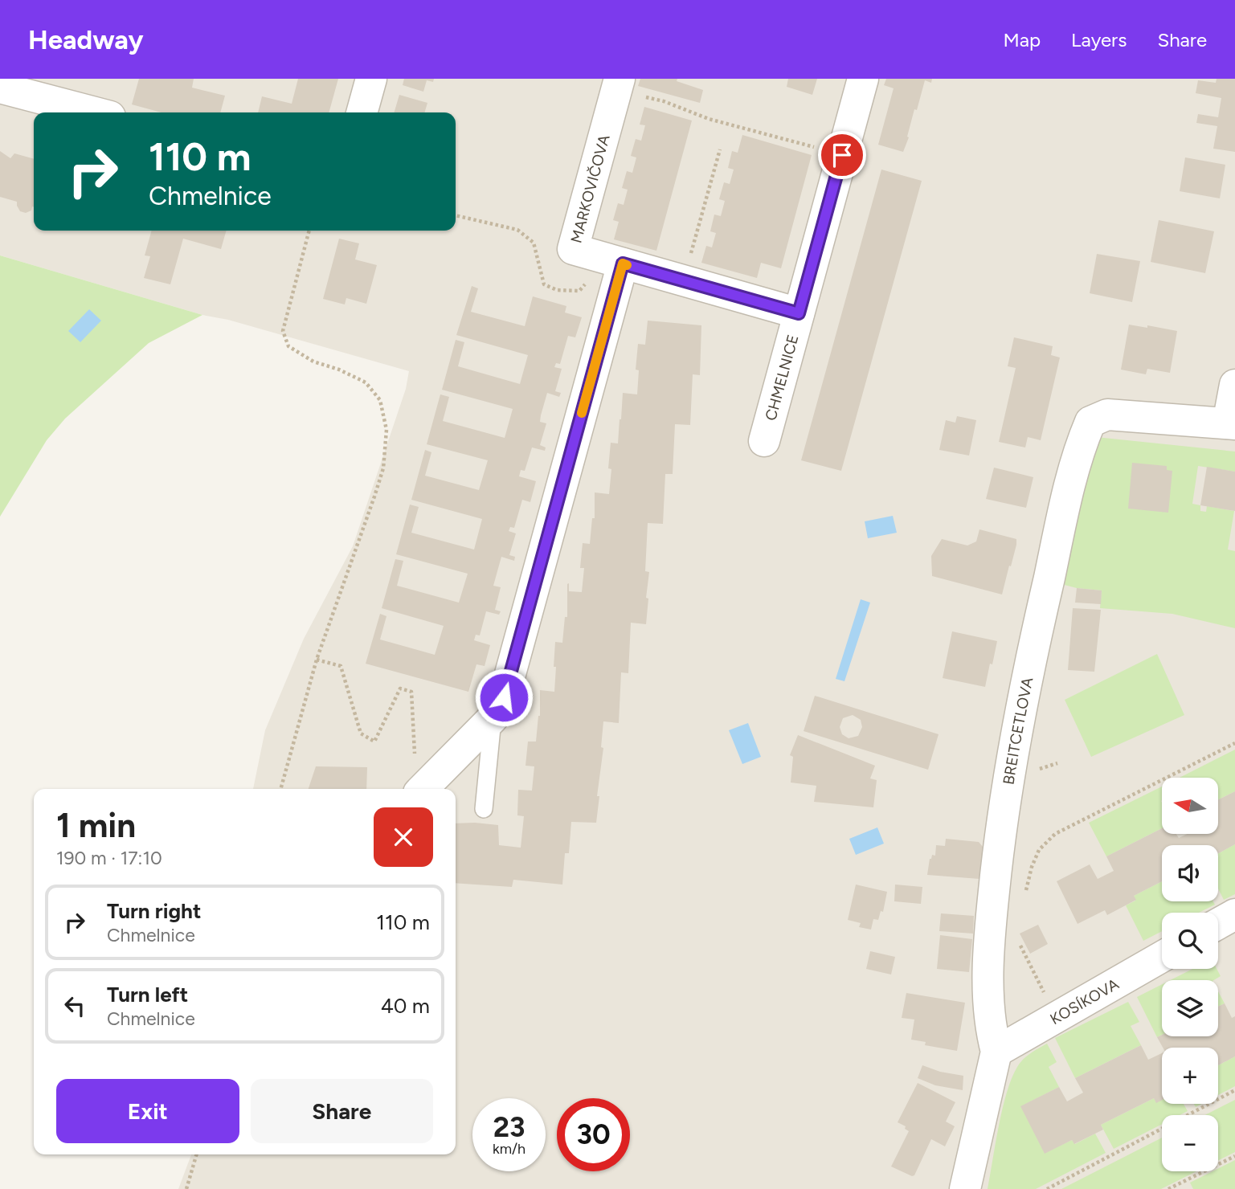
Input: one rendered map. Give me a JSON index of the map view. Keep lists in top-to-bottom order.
{
  "streets": {
    "street": [
      "MARKOVIČOVA",
      "CHMELNICE",
      "BREITCETLOVA",
      "KOSÍKOVA"
    ]
  },
  "crossings": [
    ["MARKOVIČOVA", "CHMELNICE"],
    ["BREITCETLOVA", "KOSÍKOVA"]
  ],
  "north": "left",
  "page": {
    "header": "Headway",
    "nav": ["Map", "Layers", "Share"],
    "turn": ["110 m", "Chmelnice"],
    "map_buttons": ["+", "−"],
    "heading": ["1 min", "190 m · 17:10"],
    "list": [
      {
        "name": "Turn right",
        "note": "Chmelnice",
        "value": "110 m"
      },
      {
        "name": "Turn left",
        "note": "Chmelnice",
        "value": "40 m"
      }
    ],
    "buttons": ["Exit", "Share"],
    "speed": "23 km/h",
    "limit": "30"
  }
}
